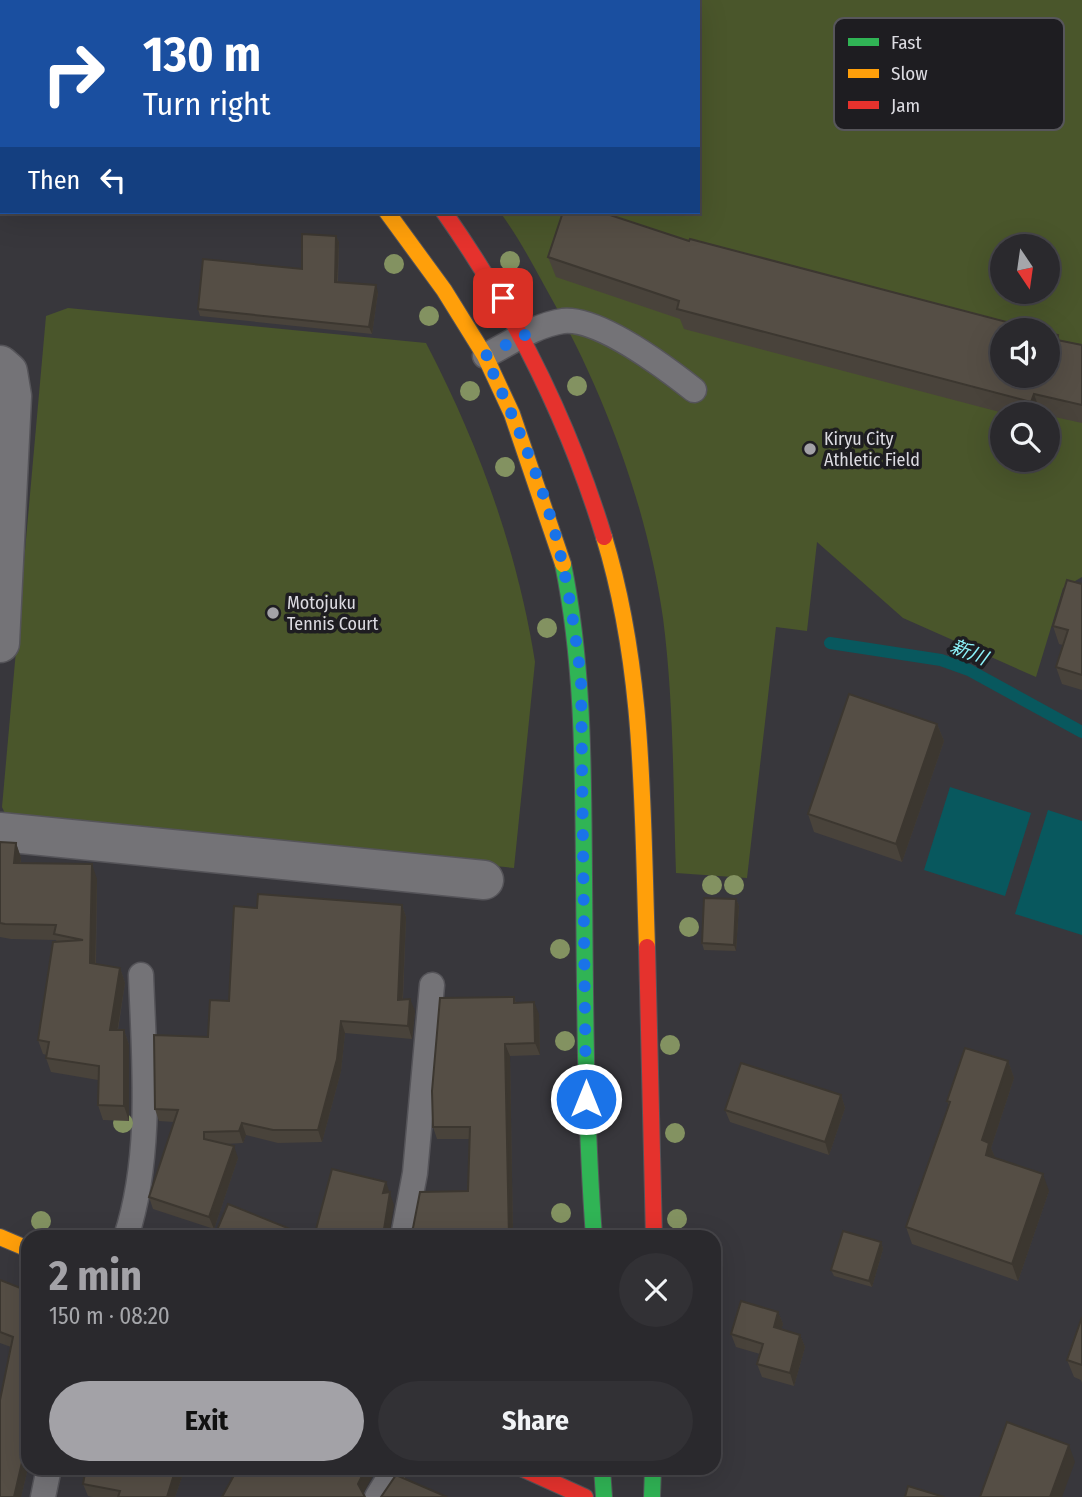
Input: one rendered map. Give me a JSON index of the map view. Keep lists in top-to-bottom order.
{
  "water": ["新川"],
  "places": ["Kiryu City Athletic Field", "Motojuku Tennis Court"],
  "legend": ["Fast", "Slow", "Jam"],
  "north": "bottom",
  "page": {
    "turn": ["130 m", "Turn right"],
    "then": "Then",
    "heading": ["2 min", "150 m · 08:20"],
    "buttons": ["Exit", "Share"]
  }
}
